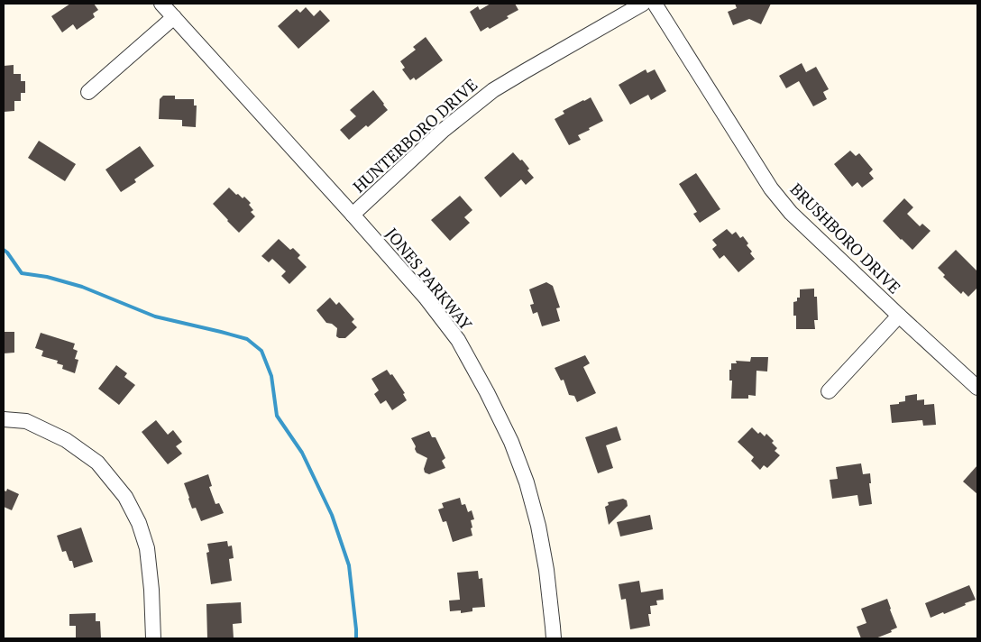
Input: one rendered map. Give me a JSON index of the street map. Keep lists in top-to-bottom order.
{
  "streets": {
    "street": ["HUNTERBORO DRIVE", "BRUSHBORO DRIVE", "JONES PARKWAY"]
  },
  "crossings": [
    ["HUNTERBORO DRIVE", "JONES PARKWAY"]
  ]
}
